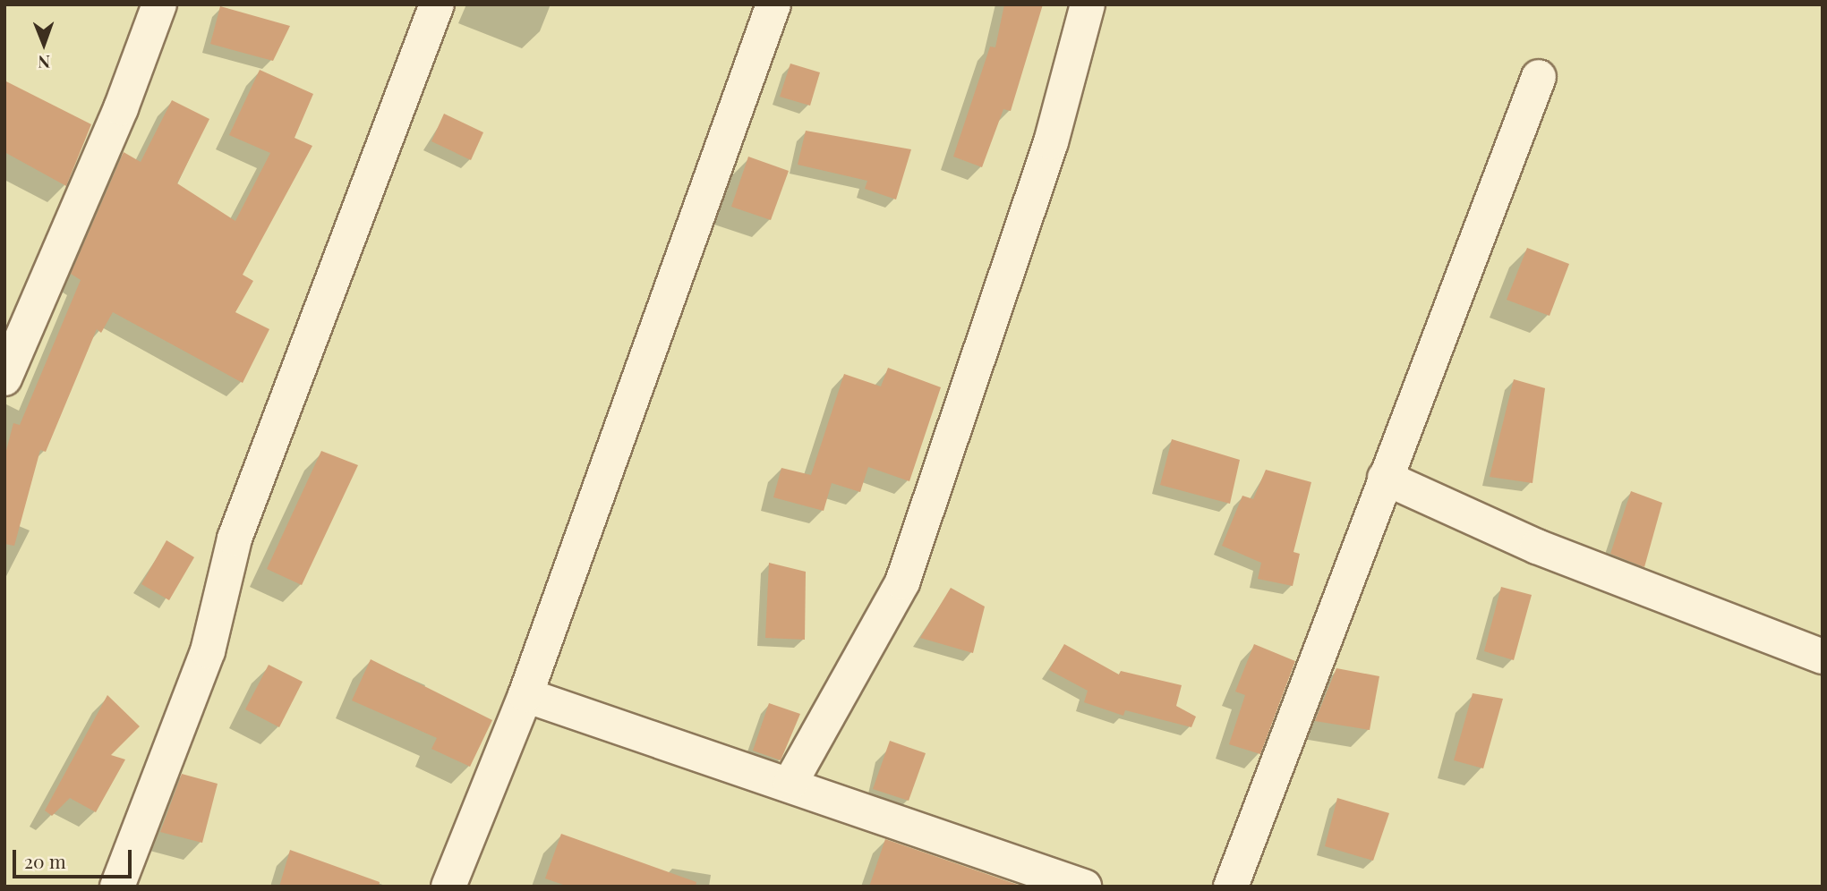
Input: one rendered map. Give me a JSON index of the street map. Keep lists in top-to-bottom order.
{
  "scale_bar": "20 m",
  "north": "bottom"
}
